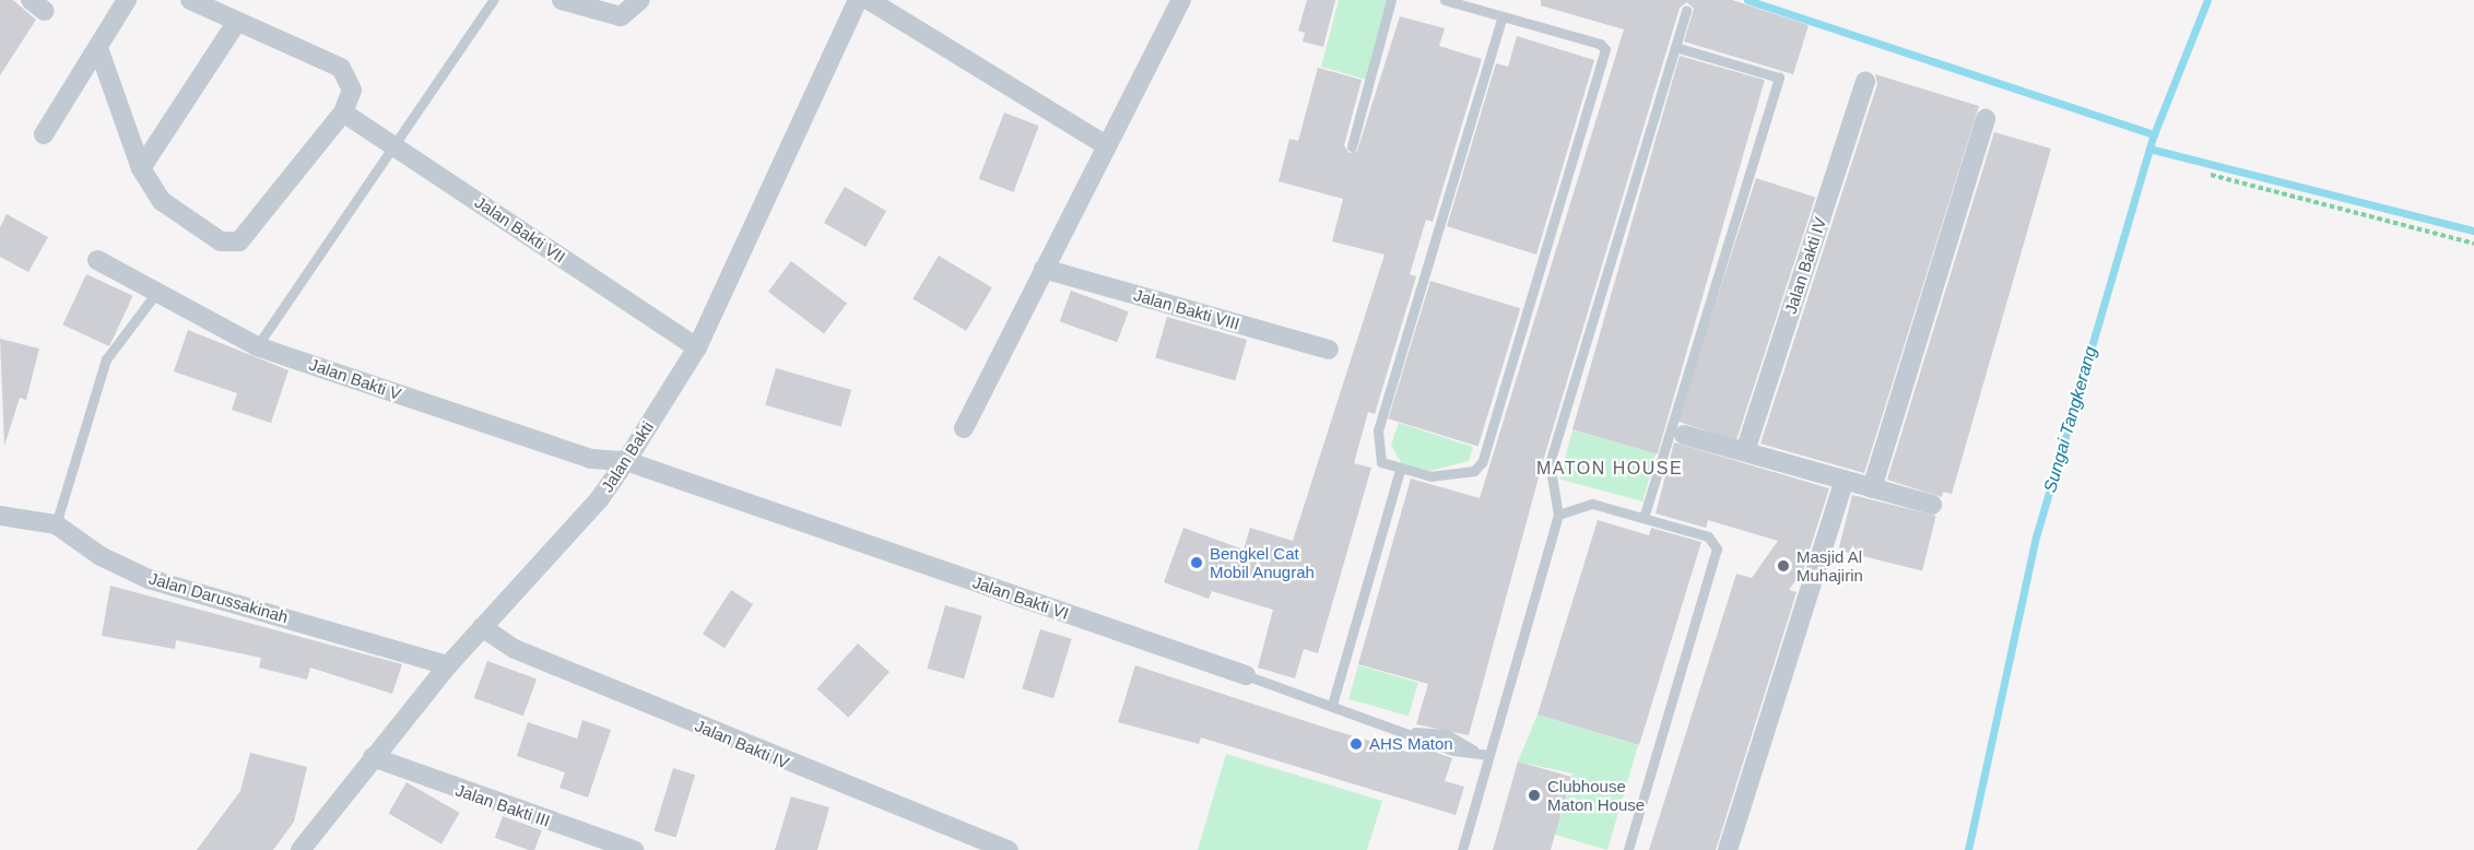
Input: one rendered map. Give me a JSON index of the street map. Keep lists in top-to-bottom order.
{
  "streets": {
    "street": [
      "Jalan Bakti VII",
      "Jalan Bakti IV",
      "Jalan Bakti VIII",
      "Jalan Bakti V",
      "Jalan Bakti",
      "Jalan Darussakinah",
      "Jalan Bakti VI",
      "Jalan Bakti III"
    ]
  },
  "crossings": [
    ["Jalan Bakti VII", "Jalan Bakti"],
    ["Jalan Bakti IV", "Jalan Bakti"],
    ["Jalan Bakti V", "Jalan Bakti"],
    ["Jalan Bakti V", "Jalan Bakti VI"],
    ["Jalan Bakti", "Jalan Darussakinah"],
    ["Jalan Bakti", "Jalan Bakti VI"],
    ["Jalan Bakti", "Jalan Bakti III"]
  ],
  "districts": ["MATON HOUSE"],
  "water": ["Sungai Tangkerang"],
  "places": [
    "Bengkel Cat Mobil Anugrah",
    "Masjid Al Muhajirin",
    "AHS Maton",
    "Clubhouse Maton House"
  ]
}
